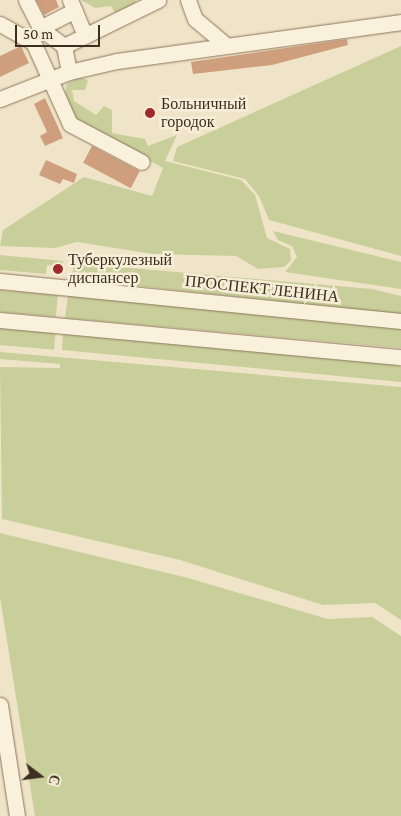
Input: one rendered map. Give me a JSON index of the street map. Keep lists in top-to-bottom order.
{
  "streets": {
    "street": ["ПРОСПЕКТ ЛЕНИНА"]
  },
  "places": ["Больничный городок", "Туберкулезный диспансер"],
  "scale_bar": "50 m",
  "north": "right"
}
